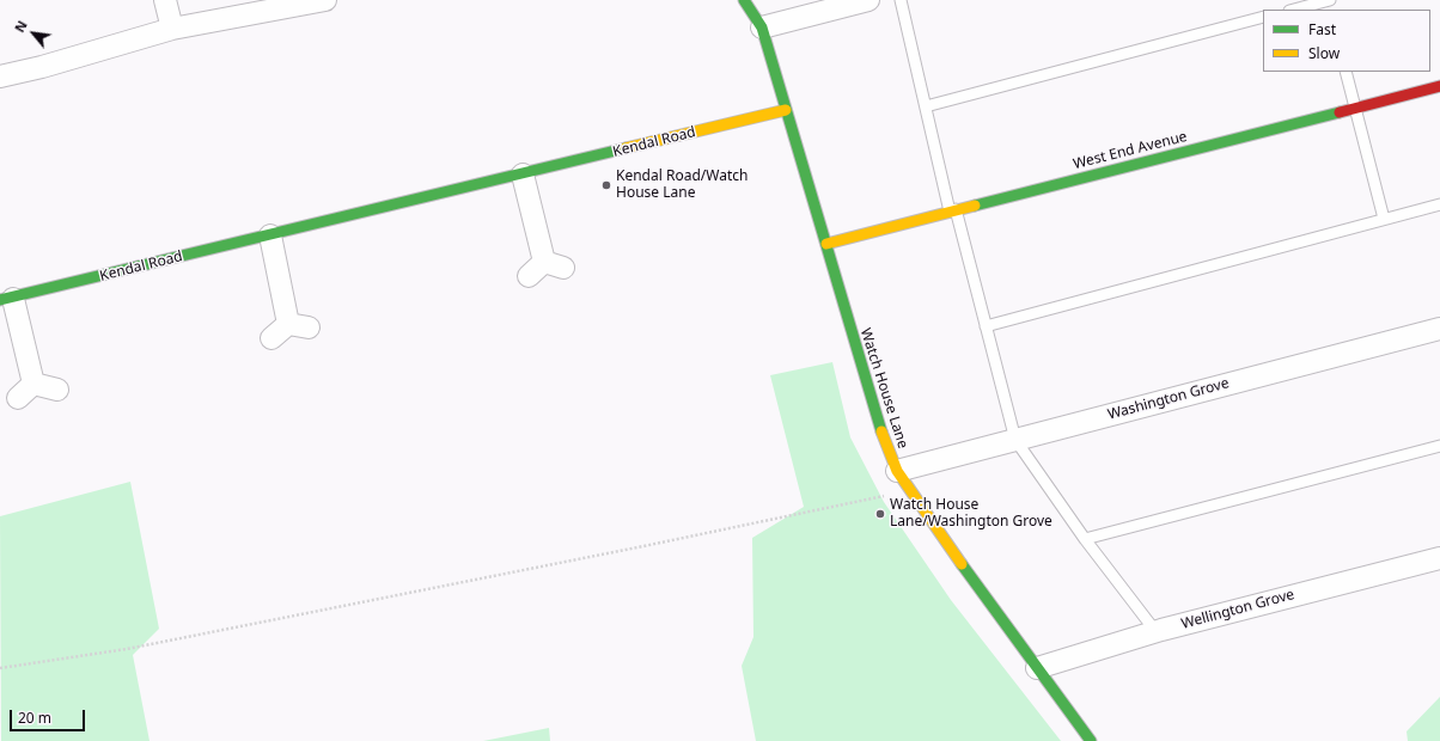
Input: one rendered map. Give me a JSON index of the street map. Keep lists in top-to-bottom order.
{
  "streets": {
    "street": [
      "Kendal Road",
      "West End Avenue",
      "Watch House Lane",
      "Washington Grove",
      "Wellington Grove"
    ]
  },
  "crossings": [
    ["Kendal Road", "Watch House Lane"],
    ["West End Avenue", "Watch House Lane"],
    ["Watch House Lane", "Washington Grove"],
    ["Watch House Lane", "Wellington Grove"]
  ],
  "places": ["Kendal Road/Watch House Lane", "Watch House Lane/Washington Grove"],
  "legend": ["Fast", "Slow"],
  "scale_bar": "20 m",
  "north": "top left"
}
